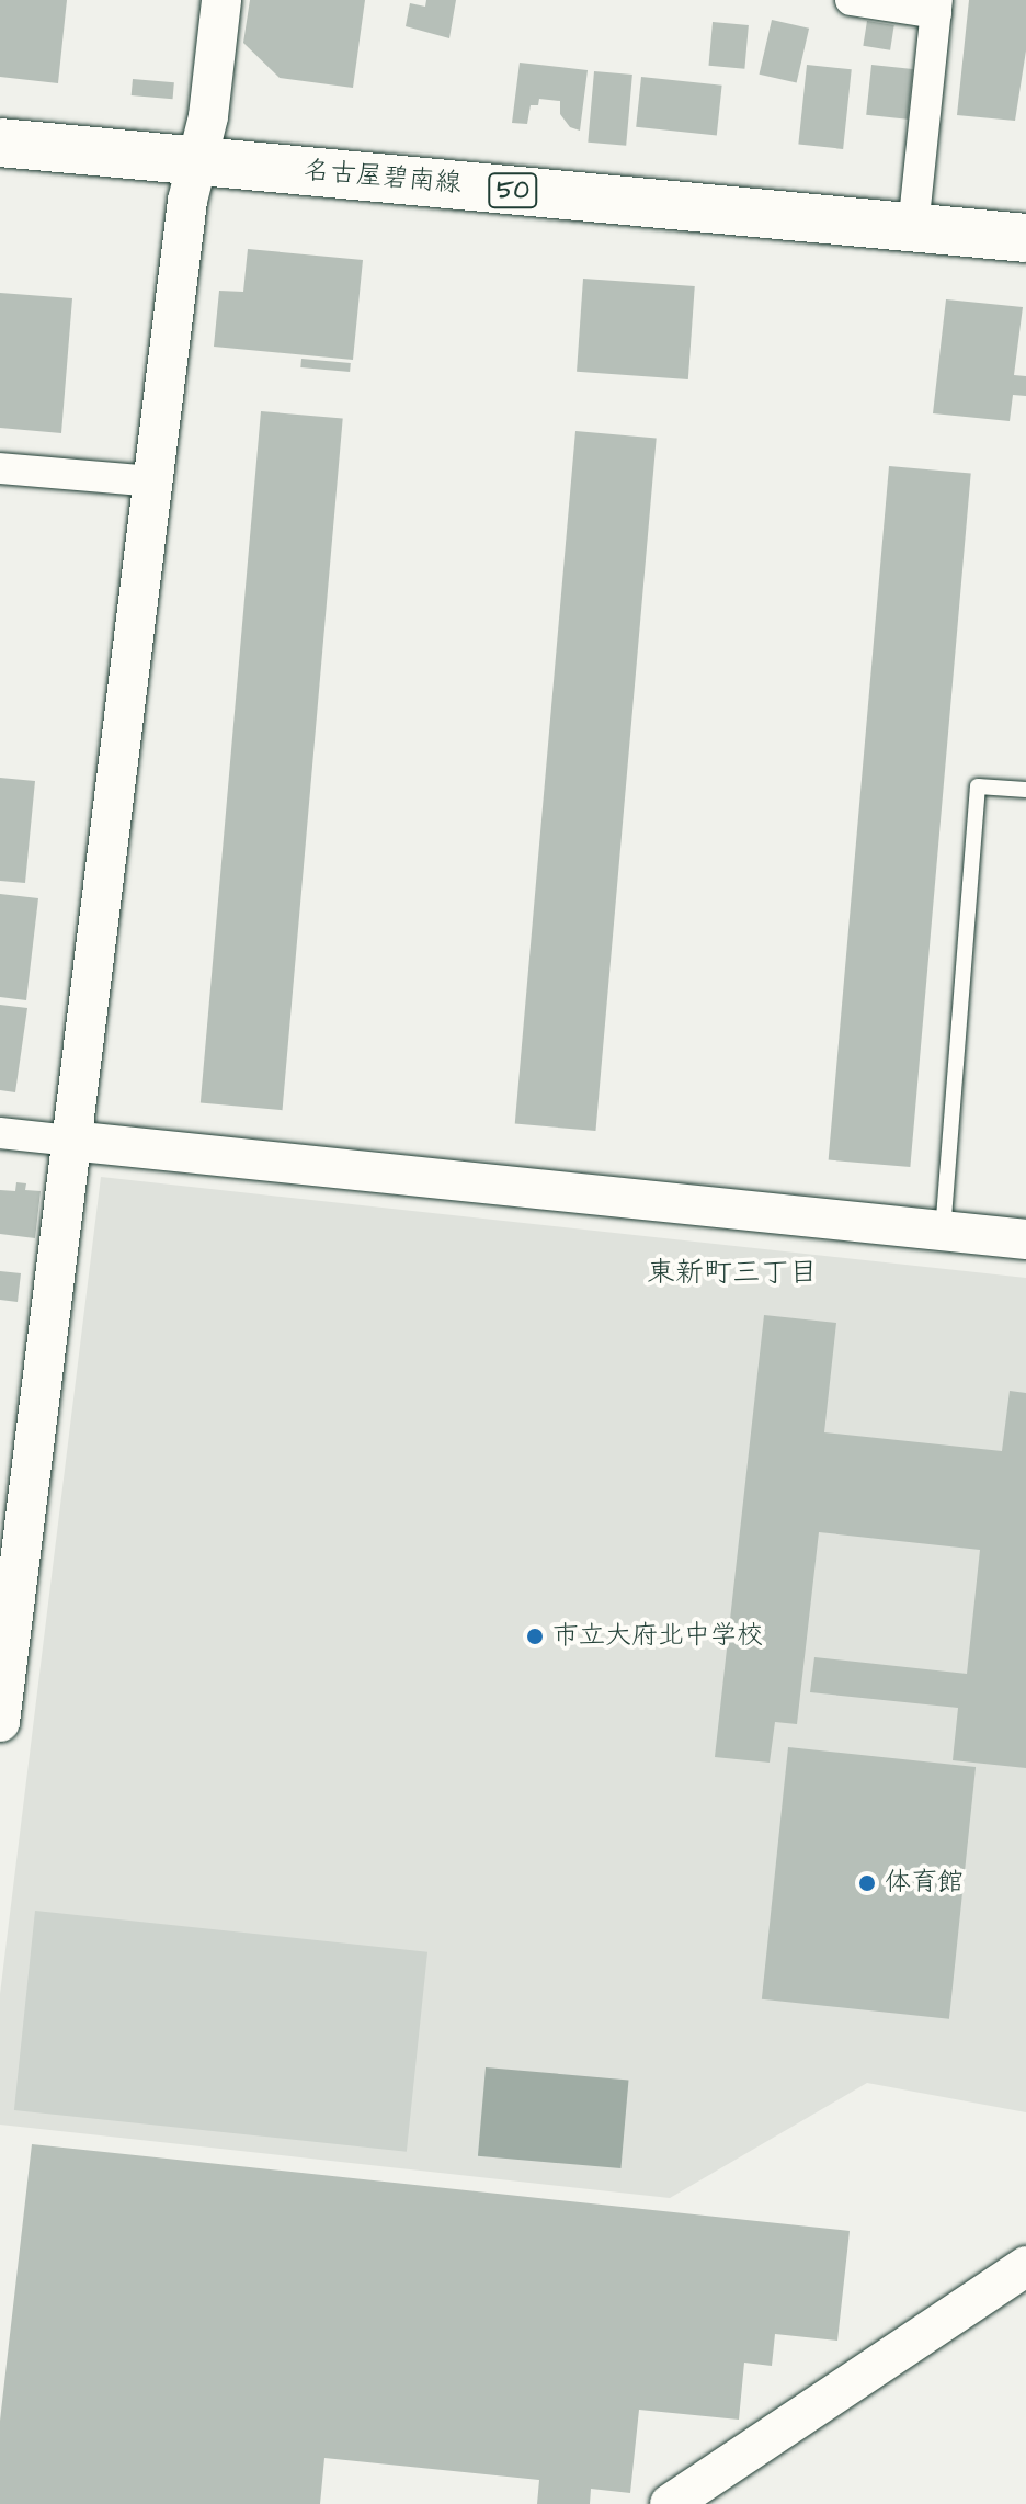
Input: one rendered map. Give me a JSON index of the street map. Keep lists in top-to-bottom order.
{
  "streets": {
    "main road": ["名古屋碧南線", "50"]
  },
  "districts": ["東新町三丁目"],
  "places": ["市立大府北中学校", "体育館"]
}
